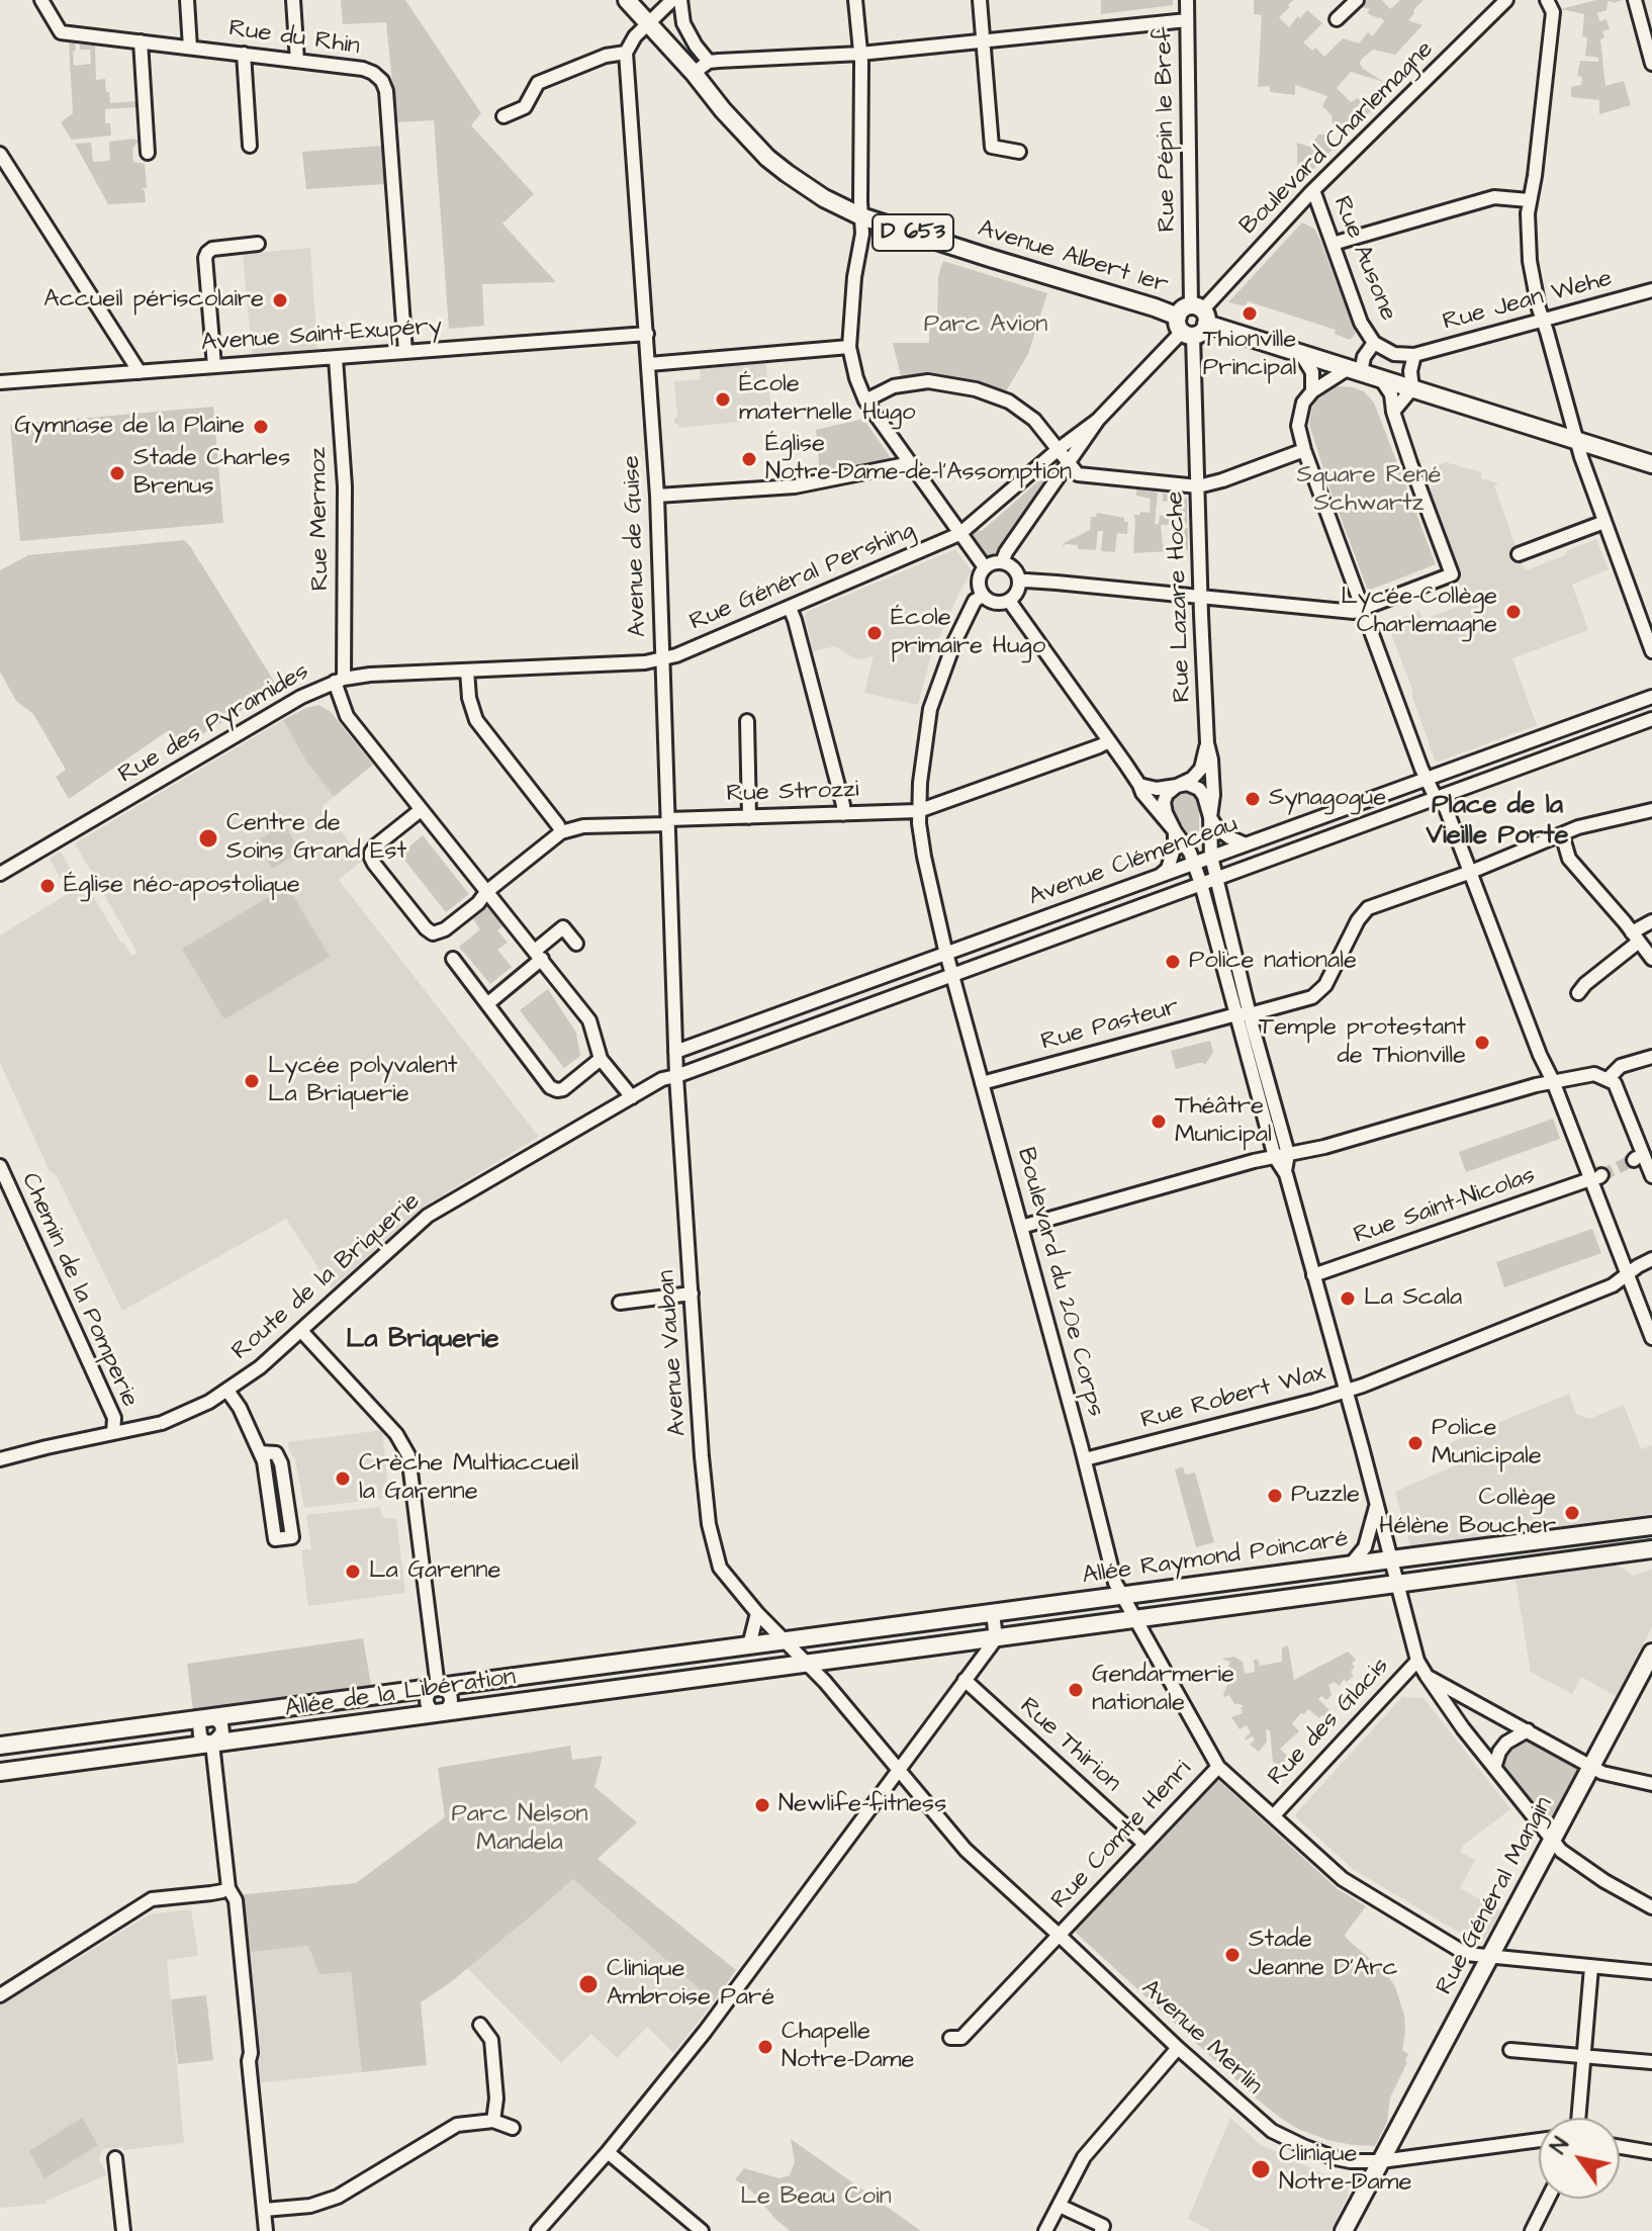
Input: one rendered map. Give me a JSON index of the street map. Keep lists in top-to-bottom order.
{
  "streets": {
    "main road": [
      "D 653",
      "Avenue Albert 1er",
      "Allée Raymond Poincaré",
      "Allée de la Libération",
      "Rue Général Mangin"
    ],
    "street": [
      "Rue du Rhin",
      "Rue Pépin le Bref",
      "Boulevard Charlemagne",
      "Rue Ausone",
      "Rue Jean Wehe",
      "Avenue Saint-Exupéry",
      "Rue Mermoz",
      "Avenue de Guise",
      "Rue Général Pershing",
      "Rue Lazare Hoche",
      "Rue des Pyramides",
      "Rue Strozzi",
      "Avenue Clémenceau",
      "Rue Pasteur",
      "Rue Saint-Nicolas",
      "Route de la Briquerie",
      "Boulevard du 20e Corps",
      "Chemin de la Pomperie",
      "Avenue Vauban",
      "Rue Robert Wax",
      "Rue des Glacis",
      "Rue Thirion",
      "Rue Comte Henri",
      "Avenue Merlin"
    ]
  },
  "crossings": [
    ["Rue du Rhin", "Avenue Saint-Exupéry"],
    ["Rue Pépin le Bref", "Boulevard Charlemagne"],
    ["Rue Pépin le Bref", "Avenue Albert 1er"],
    ["Rue Pépin le Bref", "Rue Lazare Hoche"],
    ["Boulevard Charlemagne", "Avenue Albert 1er"],
    ["Boulevard Charlemagne", "Rue Ausone"],
    ["Boulevard Charlemagne", "Rue Général Pershing"],
    ["Boulevard Charlemagne", "Rue Lazare Hoche"],
    ["D 653", "Avenue Albert 1er"],
    ["Avenue Albert 1er", "Rue Ausone"],
    ["Avenue Albert 1er", "Rue Lazare Hoche"],
    ["Rue Ausone", "Rue Jean Wehe"],
    ["Avenue Saint-Exupéry", "Rue Mermoz"],
    ["Avenue Saint-Exupéry", "Avenue de Guise"],
    ["Rue Mermoz", "Rue des Pyramides"],
    ["Avenue de Guise", "Rue Général Pershing"],
    ["Avenue de Guise", "Rue des Pyramides"],
    ["Avenue de Guise", "Rue Strozzi"],
    ["Avenue de Guise", "Avenue Clémenceau"],
    ["Avenue de Guise", "Route de la Briquerie"],
    ["Avenue de Guise", "Avenue Vauban"],
    ["Rue Général Pershing", "Rue des Pyramides"],
    ["Rue Lazare Hoche", "Avenue Clémenceau"],
    ["Rue Lazare Hoche", "Rue Pasteur"],
    ["Rue Strozzi", "Boulevard du 20e Corps"],
    ["Avenue Clémenceau", "Route de la Briquerie"],
    ["Avenue Clémenceau", "Boulevard du 20e Corps"],
    ["Avenue Clémenceau", "Avenue Vauban"],
    ["Rue Pasteur", "Boulevard du 20e Corps"],
    ["Route de la Briquerie", "Chemin de la Pomperie"],
    ["Route de la Briquerie", "Avenue Vauban"],
    ["Boulevard du 20e Corps", "Rue Robert Wax"],
    ["Boulevard du 20e Corps", "Allée Raymond Poincaré"],
    ["Boulevard du 20e Corps", "Rue des Glacis"],
    ["Boulevard du 20e Corps", "Rue Comte Henri"],
    ["Boulevard du 20e Corps", "Rue Général Mangin"],
    ["Avenue Vauban", "Allée Raymond Poincaré"],
    ["Avenue Vauban", "Allée de la Libération"],
    ["Avenue Vauban", "Avenue Merlin"],
    ["Allée Raymond Poincaré", "Allée de la Libération"],
    ["Rue Thirion", "Rue Comte Henri"],
    ["Rue Comte Henri", "Avenue Merlin"],
    ["Rue Général Mangin", "Avenue Merlin"]
  ],
  "districts": ["Place de la Vieille Porte", "La Briquerie"],
  "parks": [
    "Parc Avion",
    "Square René Schwartz",
    "Parc Nelson Mandela",
    "Le Beau Coin"
  ],
  "places": [
    "Accueil périscolaire",
    "Thionville Principal",
    "École maternelle Hugo",
    "Gymnase de la Plaine",
    "Église Notre-Dame-de-l'Assomption",
    "Stade Charles Brenus",
    "Lycée-Collège Charlemagne",
    "École primaire Hugo",
    "Synagogue",
    "Centre de Soins Grand Est",
    "Église néo-apostolique",
    "Police nationale",
    "Temple protestant de Thionville",
    "Lycée polyvalent La Briquerie",
    "Théâtre Municipal",
    "La Scala",
    "Police Municipale",
    "Crèche Multiaccueil la Garenne",
    "Puzzle",
    "Collège Hélène Boucher",
    "La Garenne",
    "Gendarmerie nationale",
    "Newlife-fitness",
    "Stade Jeanne D'Arc",
    "Clinique Ambroise Paré",
    "Chapelle Notre-Dame",
    "Clinique Notre-Dame"
  ],
  "north": "top left"
}
